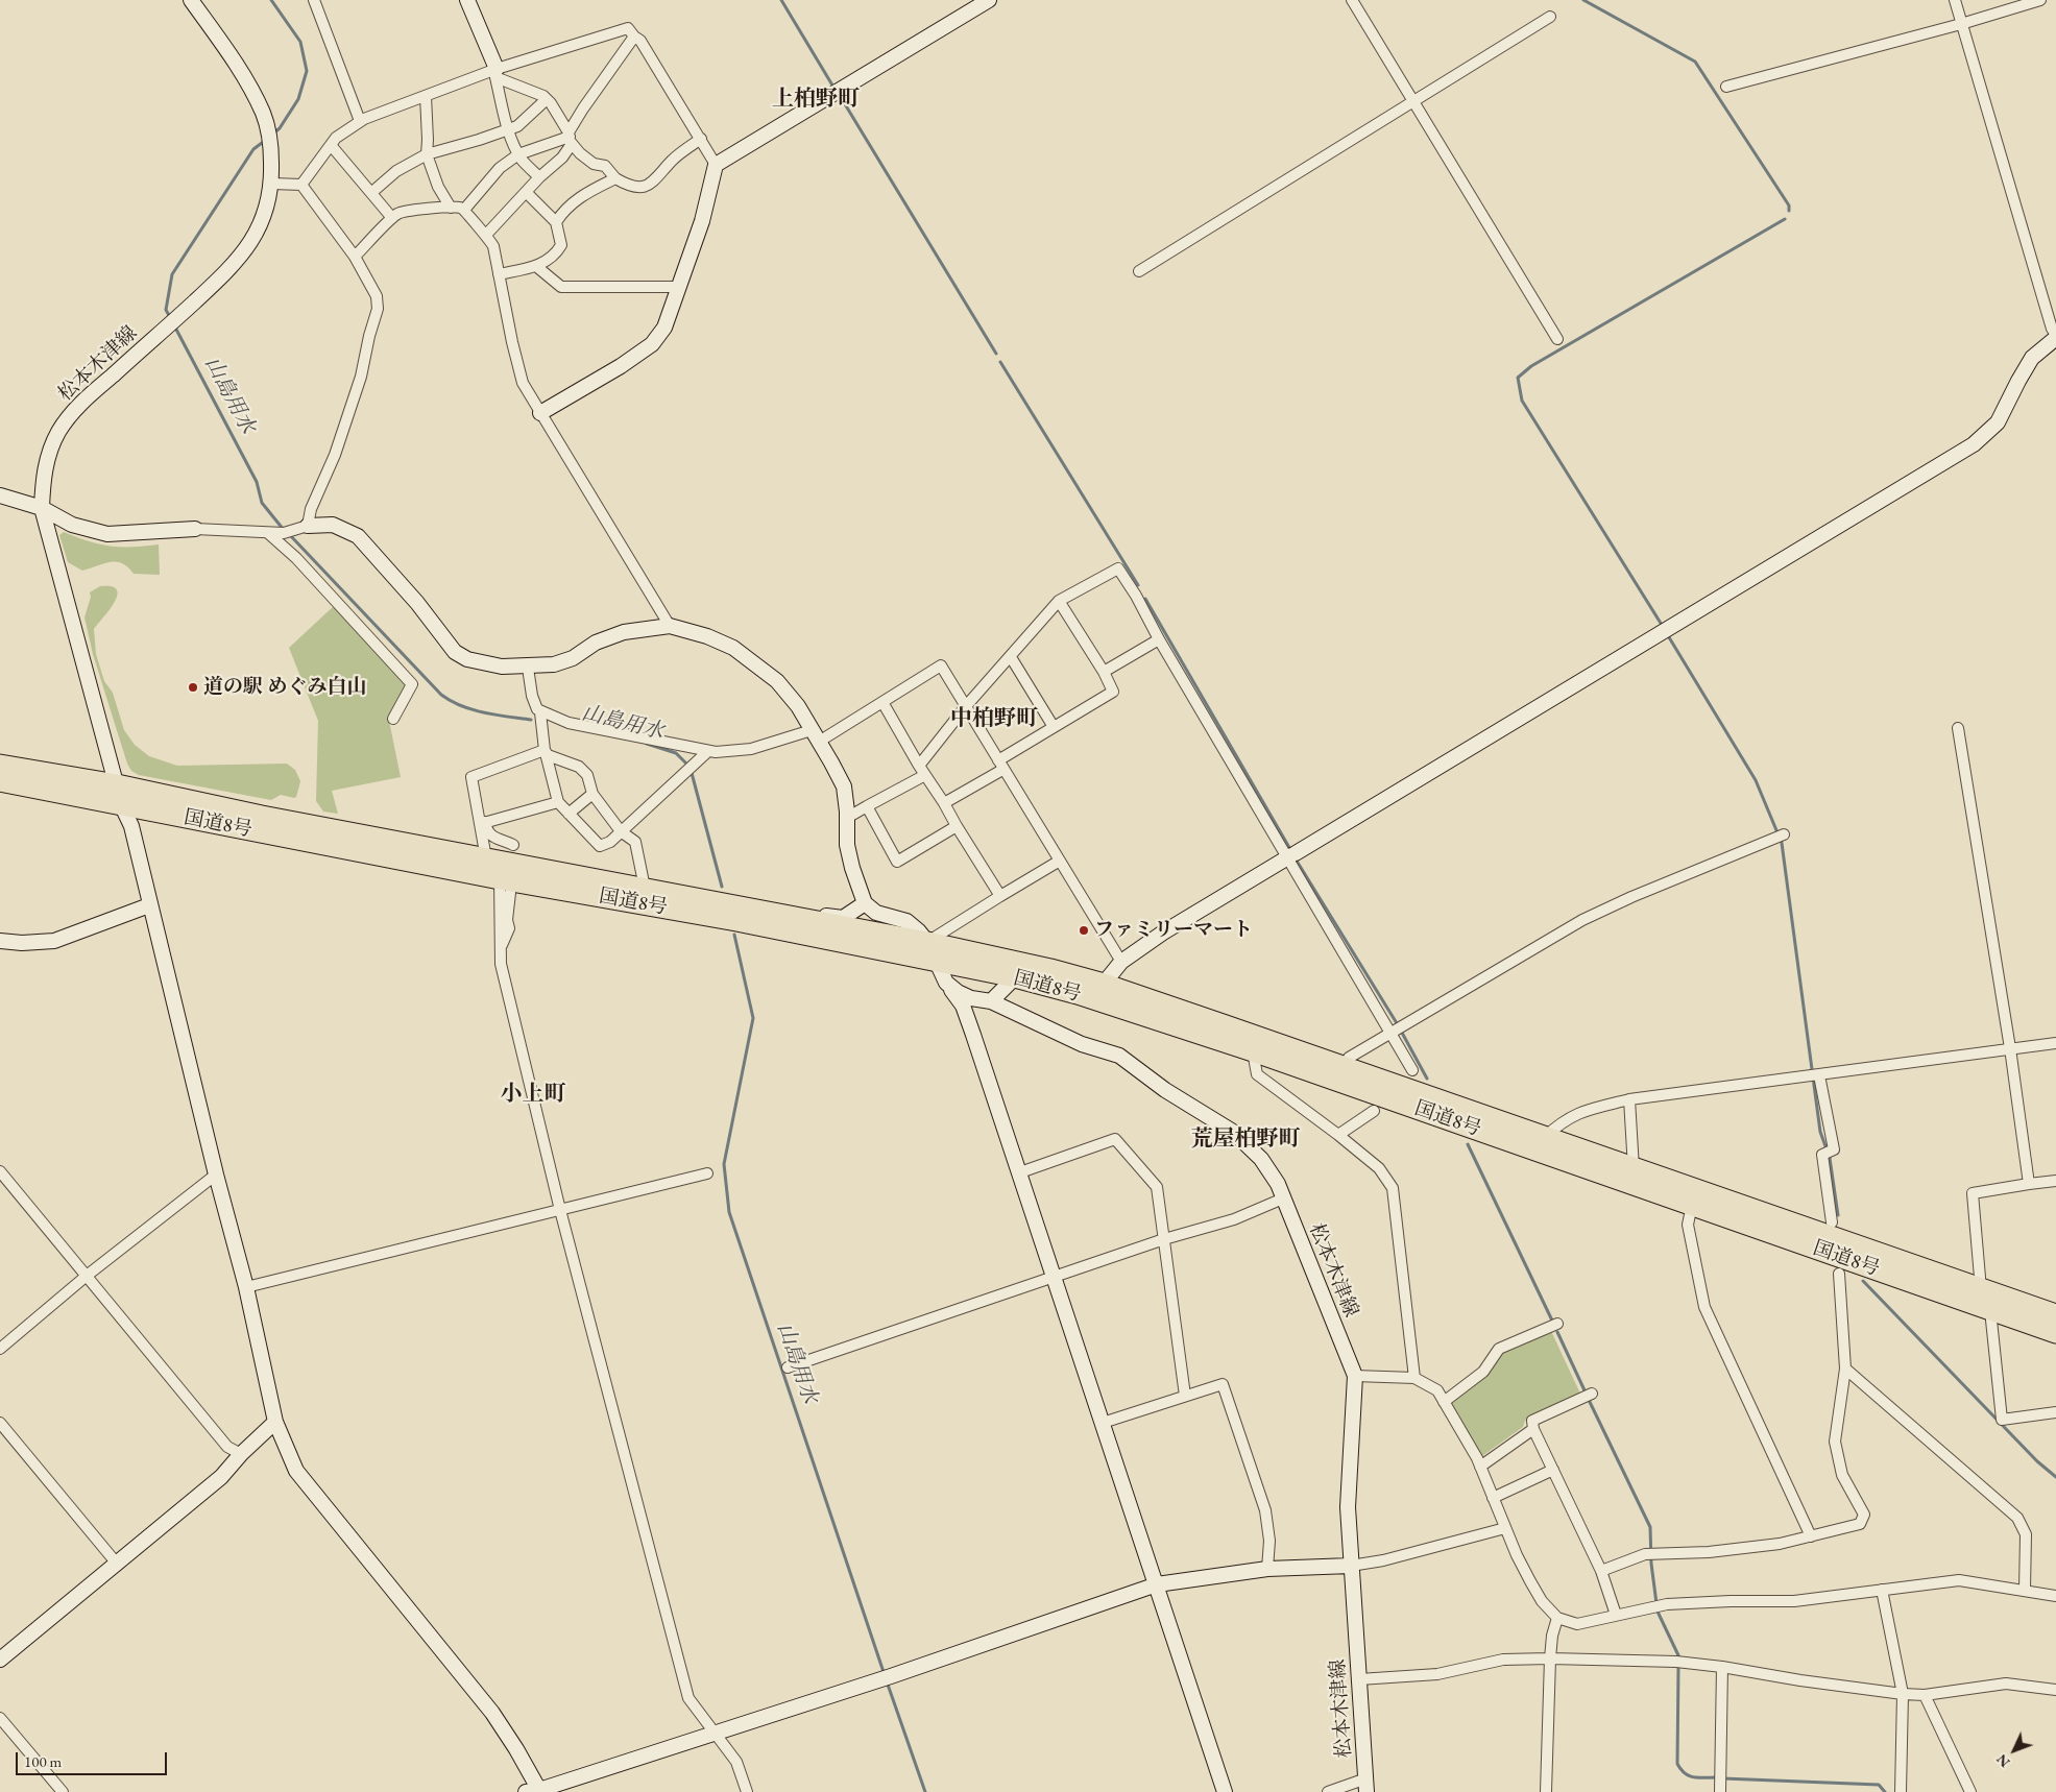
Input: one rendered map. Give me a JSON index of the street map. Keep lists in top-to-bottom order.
{
  "streets": {
    "highway": ["国道8号"],
    "street": ["松本木津線"]
  },
  "crossings": [
    ["松本木津線", "国道8号"]
  ],
  "districts": [
    "上柏野町",
    "中柏野町",
    "小上町",
    "荒屋柏野町"
  ],
  "water": ["山島用水"],
  "places": ["道の駅 めぐみ白山", "ファミリーマート"],
  "scale_bar": "100 m",
  "north": "bottom left"
}
